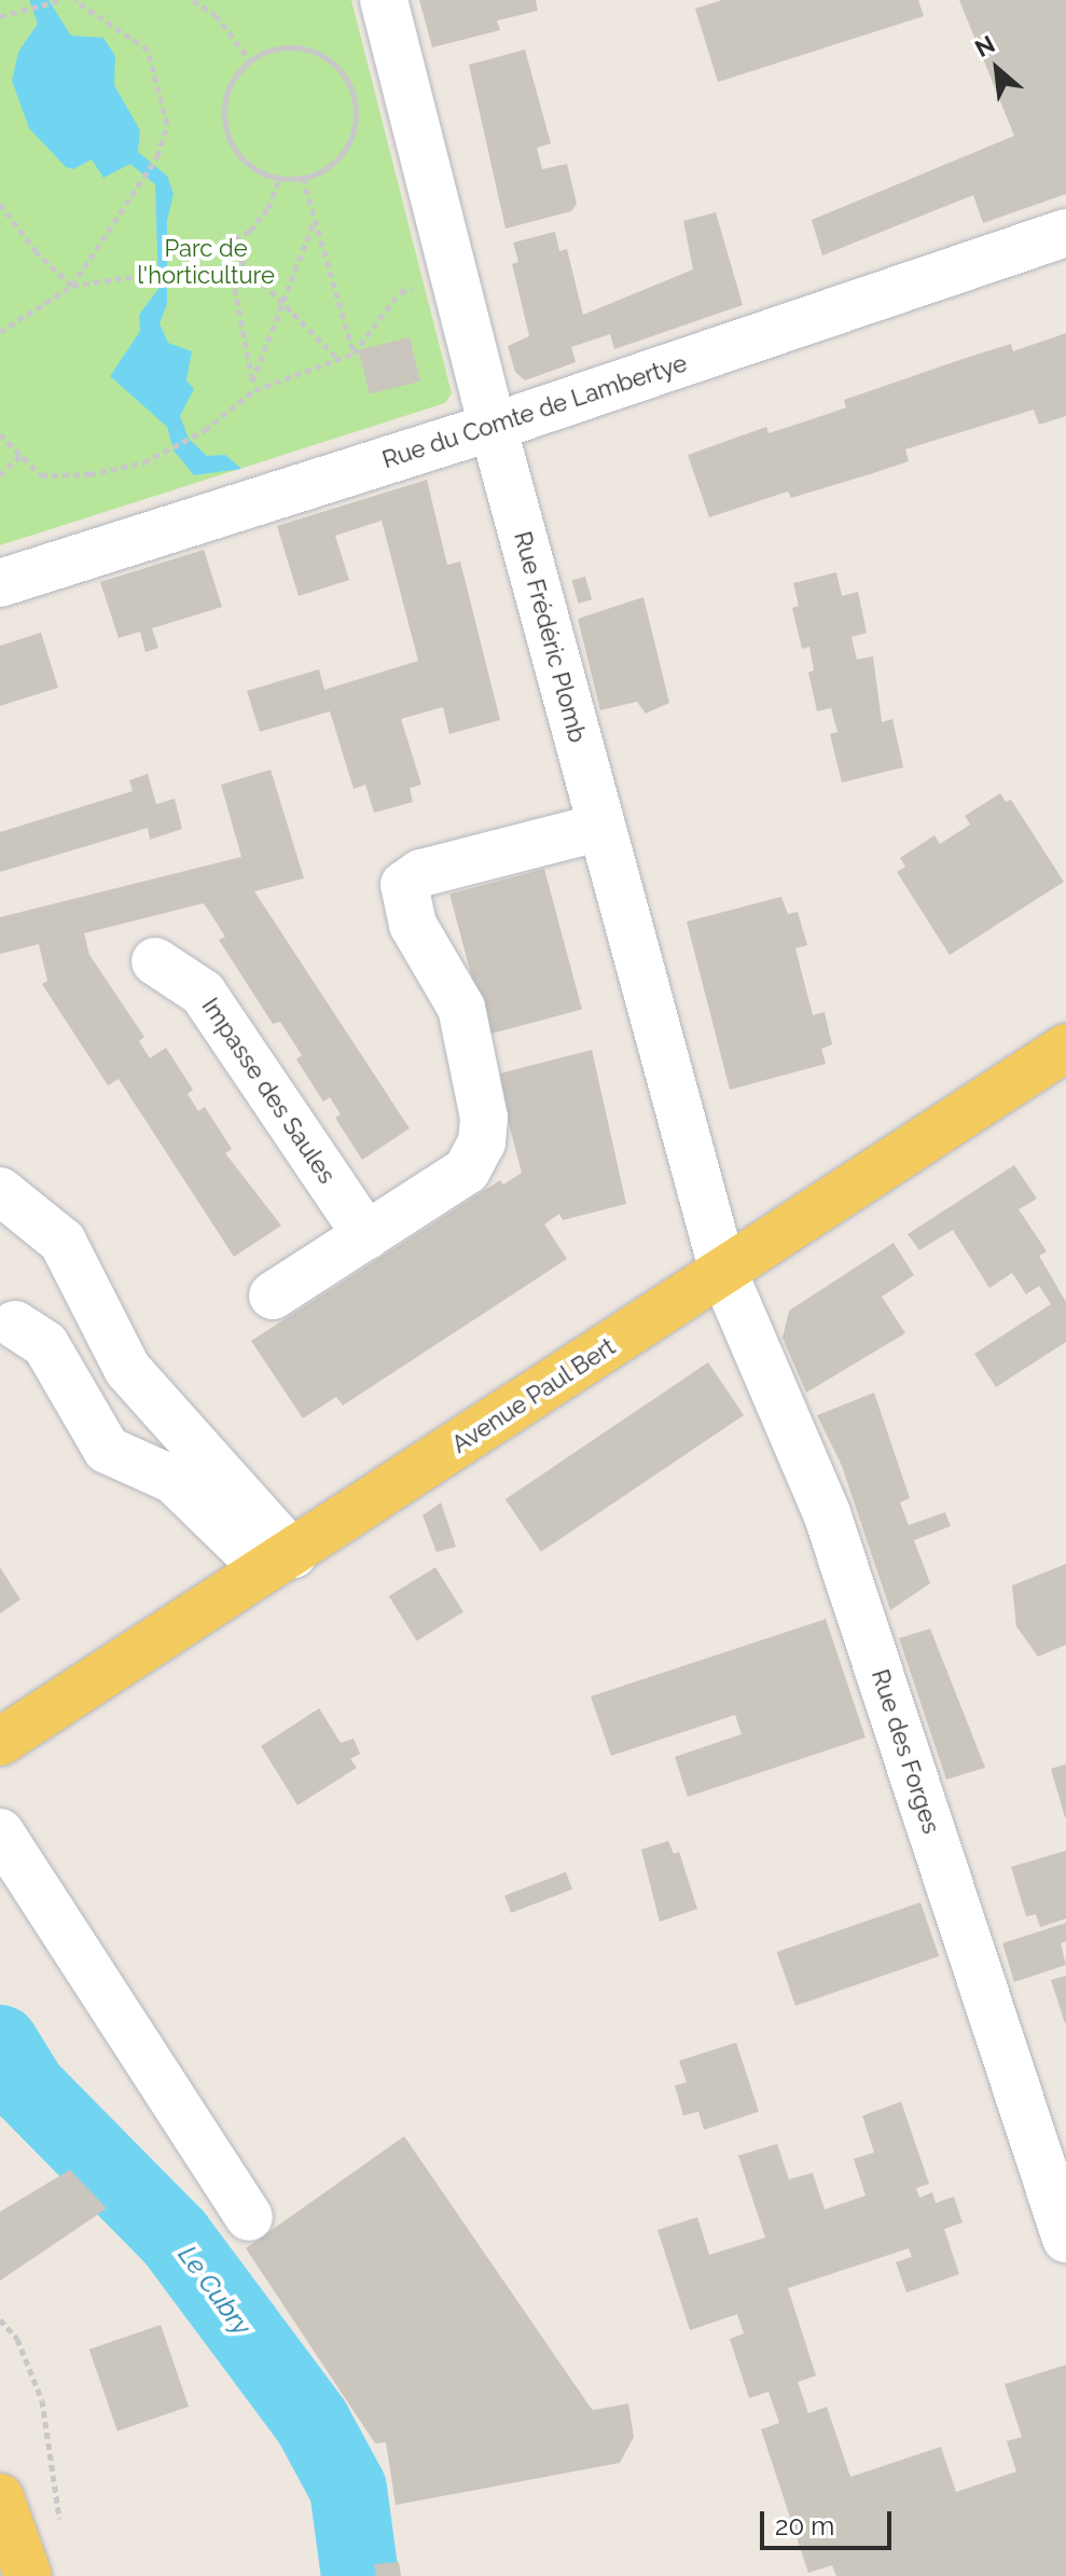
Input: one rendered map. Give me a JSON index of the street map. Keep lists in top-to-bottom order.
{
  "streets": {
    "main road": ["Avenue Paul Bert"],
    "street": [
      "Rue du Comte de Lambertye",
      "Rue Frédéric Plomb",
      "Impasse des Saules",
      "Rue des Forges"
    ]
  },
  "crossings": [
    ["Rue du Comte de Lambertye", "Rue Frédéric Plomb"],
    ["Rue Frédéric Plomb", "Avenue Paul Bert"],
    ["Rue Frédéric Plomb", "Rue des Forges"],
    ["Avenue Paul Bert", "Rue des Forges"]
  ],
  "water": ["Le Cubry"],
  "parks": ["Parc de l'horticulture"],
  "scale_bar": "20 m",
  "north": "top left"
}
